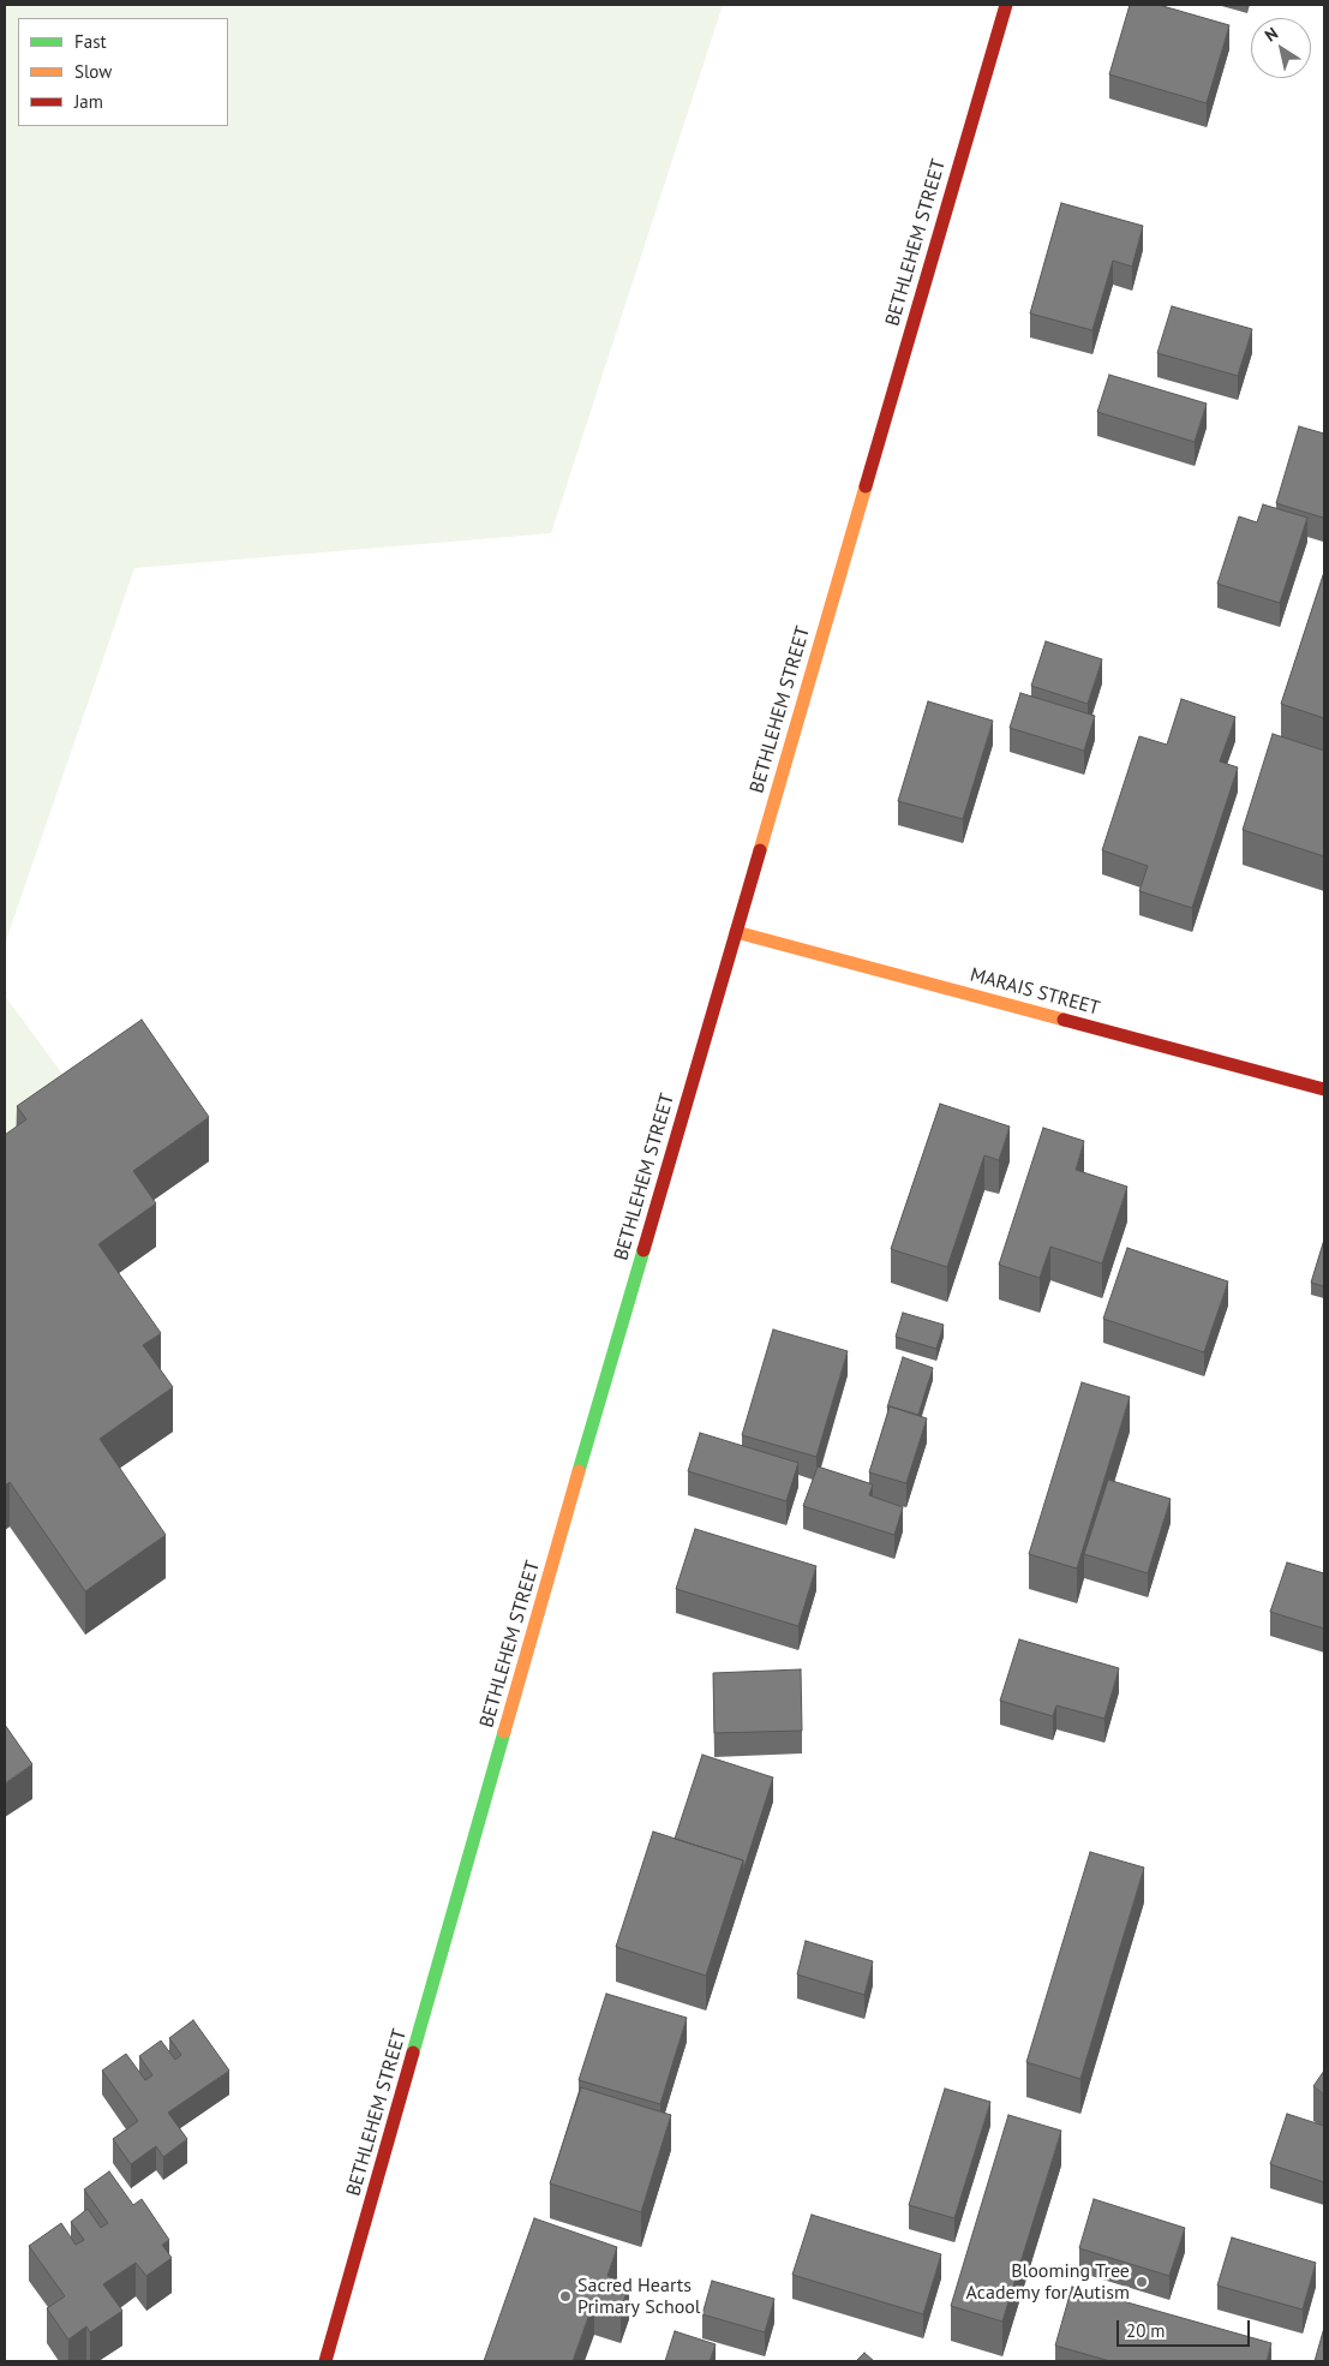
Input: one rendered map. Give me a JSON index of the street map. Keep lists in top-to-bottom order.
{
  "streets": {
    "main road": ["BETHLEHEM STREET", "MARAIS STREET"]
  },
  "crossings": [
    ["BETHLEHEM STREET", "MARAIS STREET"]
  ],
  "places": ["Blooming Tree Academy for Autism", "Sacred Hearts Primary School"],
  "legend": ["Fast", "Slow", "Jam"],
  "scale_bar": "20 m",
  "north": "top left"
}
